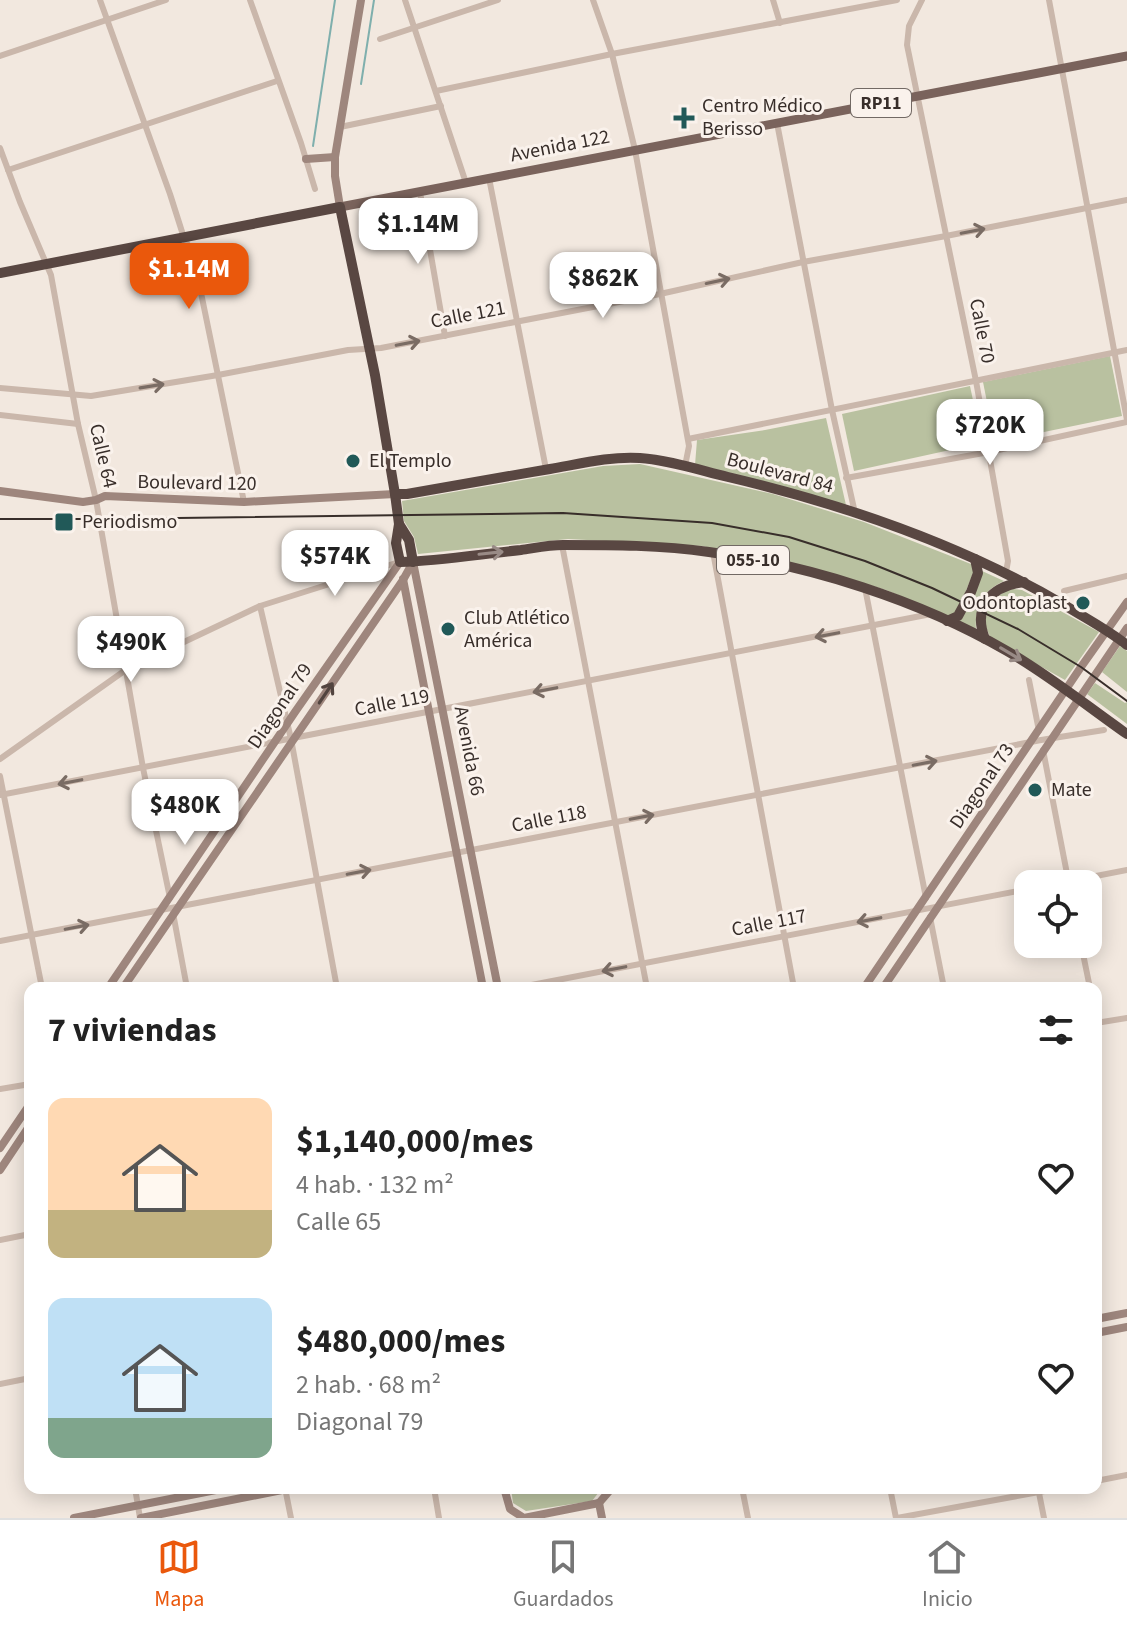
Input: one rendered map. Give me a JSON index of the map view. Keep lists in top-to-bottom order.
{
  "streets": {
    "highway": [
      "RP11",
      "Avenida 122",
      "Boulevard 84",
      "055-10",
      "Avenida 66"
    ],
    "main road": ["Boulevard 120", "Diagonal 79", "Diagonal 73"],
    "street": [
      "Calle 121",
      "Calle 70",
      "Calle 64",
      "Calle 119",
      "Calle 118",
      "Calle 117"
    ]
  },
  "crossings": [
    ["Avenida 122", "Calle 70"],
    ["Avenida 122", "Calle 64"],
    ["Avenida 122", "Avenida 66"],
    ["Calle 121", "Calle 70"],
    ["Calle 121", "Calle 64"],
    ["Calle 121", "Avenida 66"],
    ["Calle 70", "Boulevard 84"],
    ["Calle 64", "Boulevard 120"],
    ["Calle 64", "Calle 119"],
    ["Calle 64", "Diagonal 79"],
    ["Calle 64", "Calle 118"],
    ["Boulevard 84", "Boulevard 120"],
    ["Boulevard 84", "Avenida 66"],
    ["Boulevard 84", "Diagonal 73"],
    ["Boulevard 120", "Avenida 66"],
    ["055-10", "Calle 119"],
    ["055-10", "Diagonal 79"],
    ["055-10", "Avenida 66"],
    ["055-10", "Diagonal 73"],
    ["Calle 119", "Diagonal 79"],
    ["Calle 119", "Avenida 66"],
    ["Diagonal 79", "Avenida 66"],
    ["Diagonal 79", "Calle 118"],
    ["Avenida 66", "Calle 118"],
    ["Diagonal 73", "Calle 118"],
    ["Diagonal 73", "Calle 117"]
  ],
  "one_way": [
    "Calle 121",
    "Calle 119",
    "Calle 118",
    "Calle 117"
  ],
  "places": {
    "health": ["Centro Médico Berisso"],
    "other": [
      "El Templo",
      "Odontoplast",
      "Club Atlético América",
      "Mate"
    ],
    "transit": ["Periodismo"]
  },
  "page": {
    "price": [
      "$1.14M",
      "$1.14M",
      "$862K",
      "$720K",
      "$574K",
      "$490K",
      "$480K"
    ],
    "heading": "7 viviendas",
    "list": [
      {
        "name": "$1,140,000/mes",
        "note": "4 hab. · 132 m² · Calle 65"
      },
      {
        "name": "$480,000/mes",
        "note": "2 hab. · 68 m² · Diagonal 79"
      }
    ],
    "tabs": ["Mapa", "Guardados", "Inicio"]
  }
}
